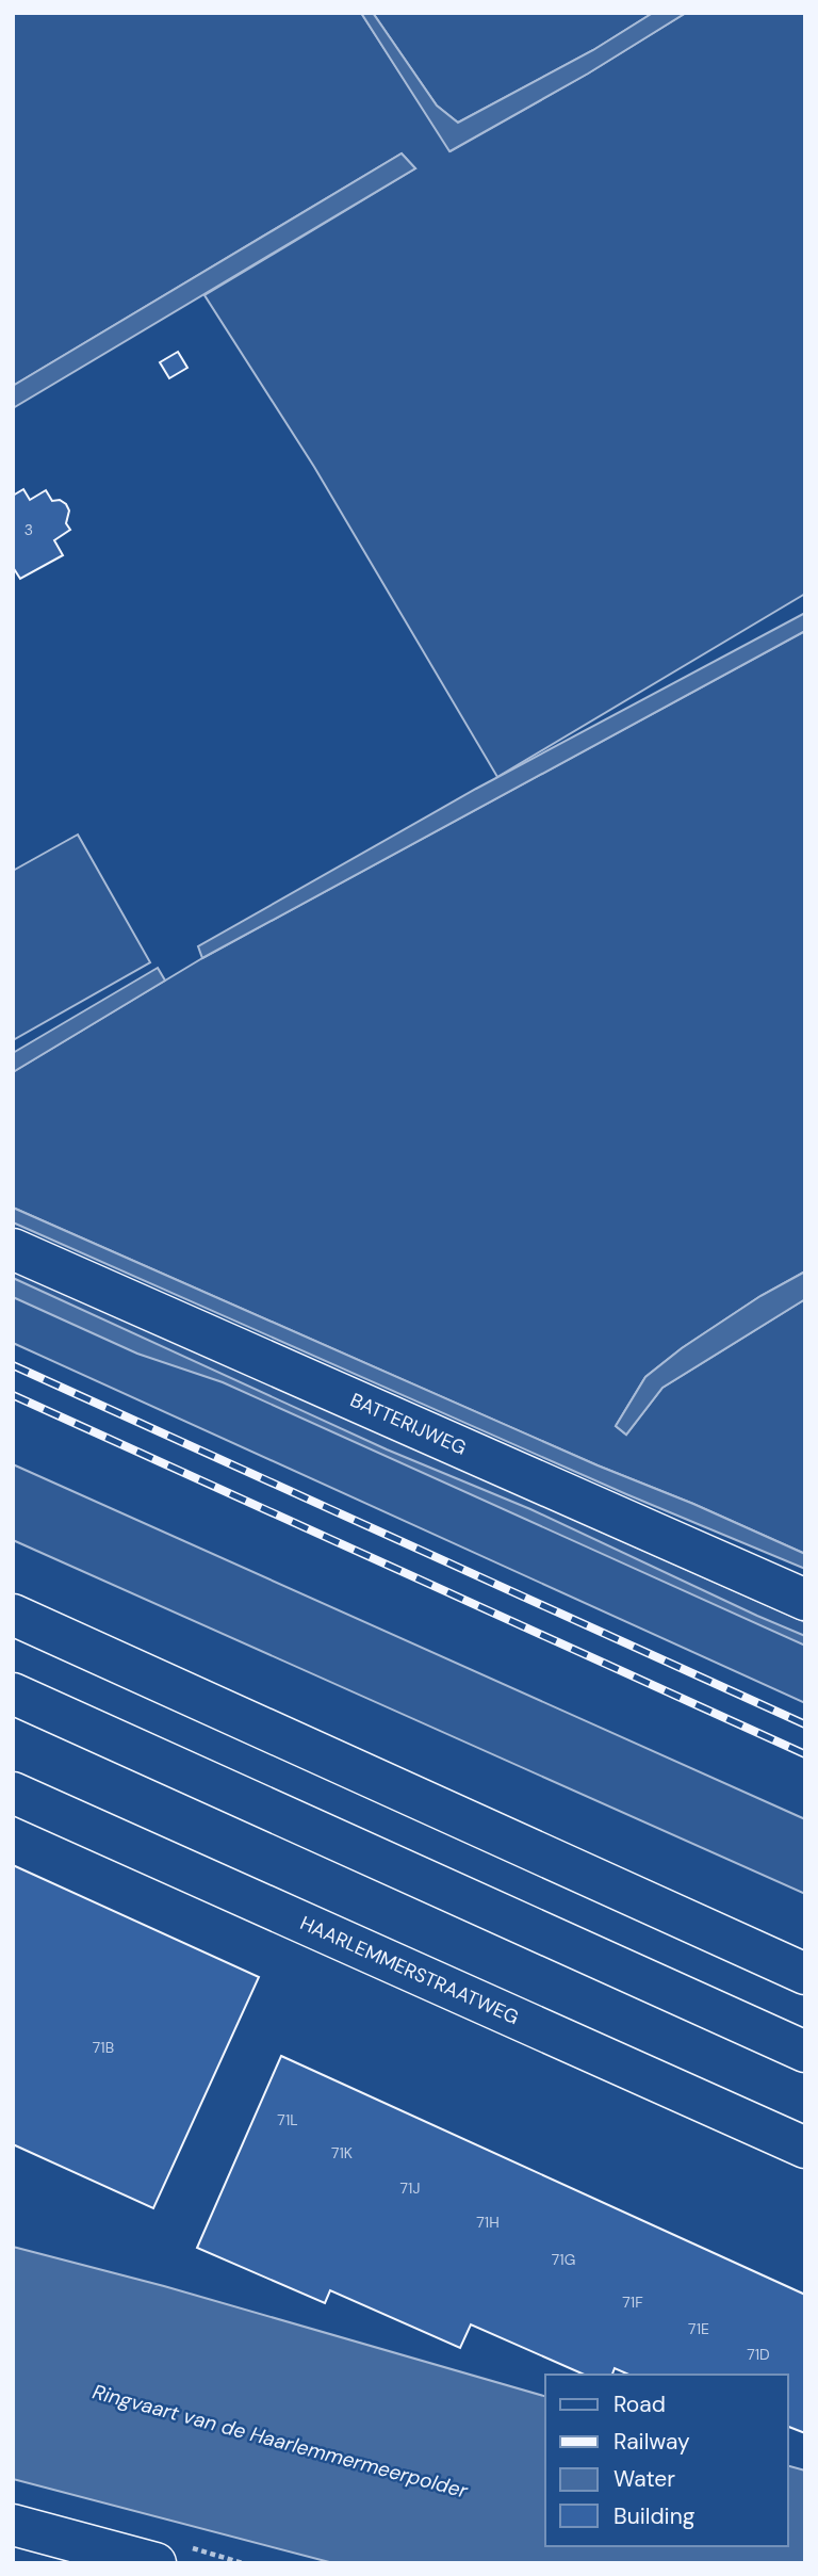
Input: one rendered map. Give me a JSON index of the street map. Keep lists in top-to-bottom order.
{
  "streets": {
    "main road": ["BATTERIJWEG", "HAARLEMMERSTRAATWEG"]
  },
  "water": ["Ringvaart van de Haarlemmermeerpolder"],
  "house_numbers": [
    "3",
    "71B",
    "71L",
    "71K",
    "71J",
    "71H",
    "71G",
    "71F",
    "71E",
    "71D"
  ],
  "legend": [
    "Road",
    "Railway",
    "Water",
    "Building"
  ]
}
